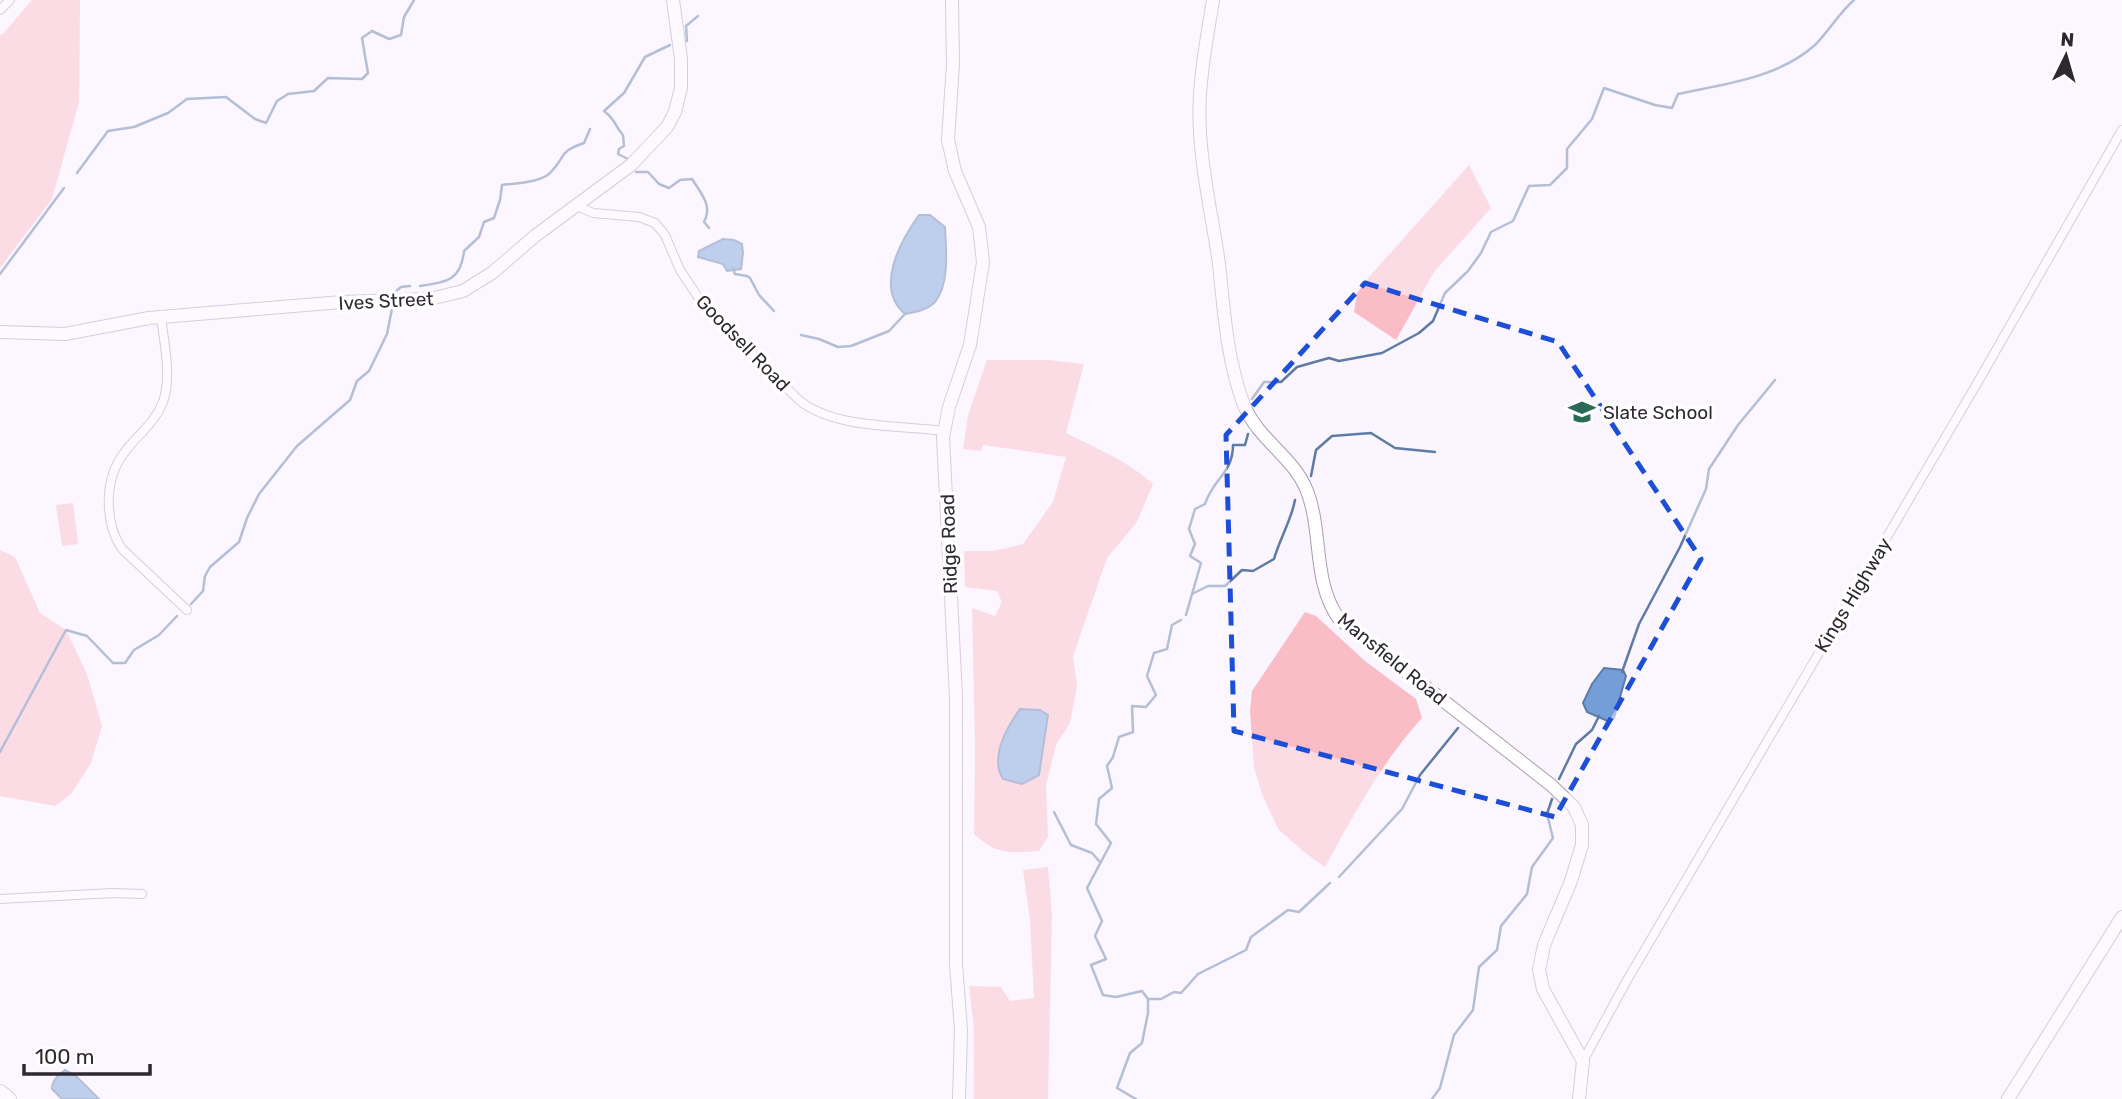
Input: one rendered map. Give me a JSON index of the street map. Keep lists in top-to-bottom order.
{
  "streets": {
    "street": [
      "Ives Street",
      "Goodsell Road",
      "Ridge Road",
      "Kings Highway",
      "Mansfield Road"
    ]
  },
  "crossings": [
    ["Ives Street", "Goodsell Road"],
    ["Goodsell Road", "Ridge Road"],
    ["Kings Highway", "Mansfield Road"]
  ],
  "places": {
    "school or university": ["Slate School"]
  },
  "scale_bar": "100 m",
  "north": "top"
}
